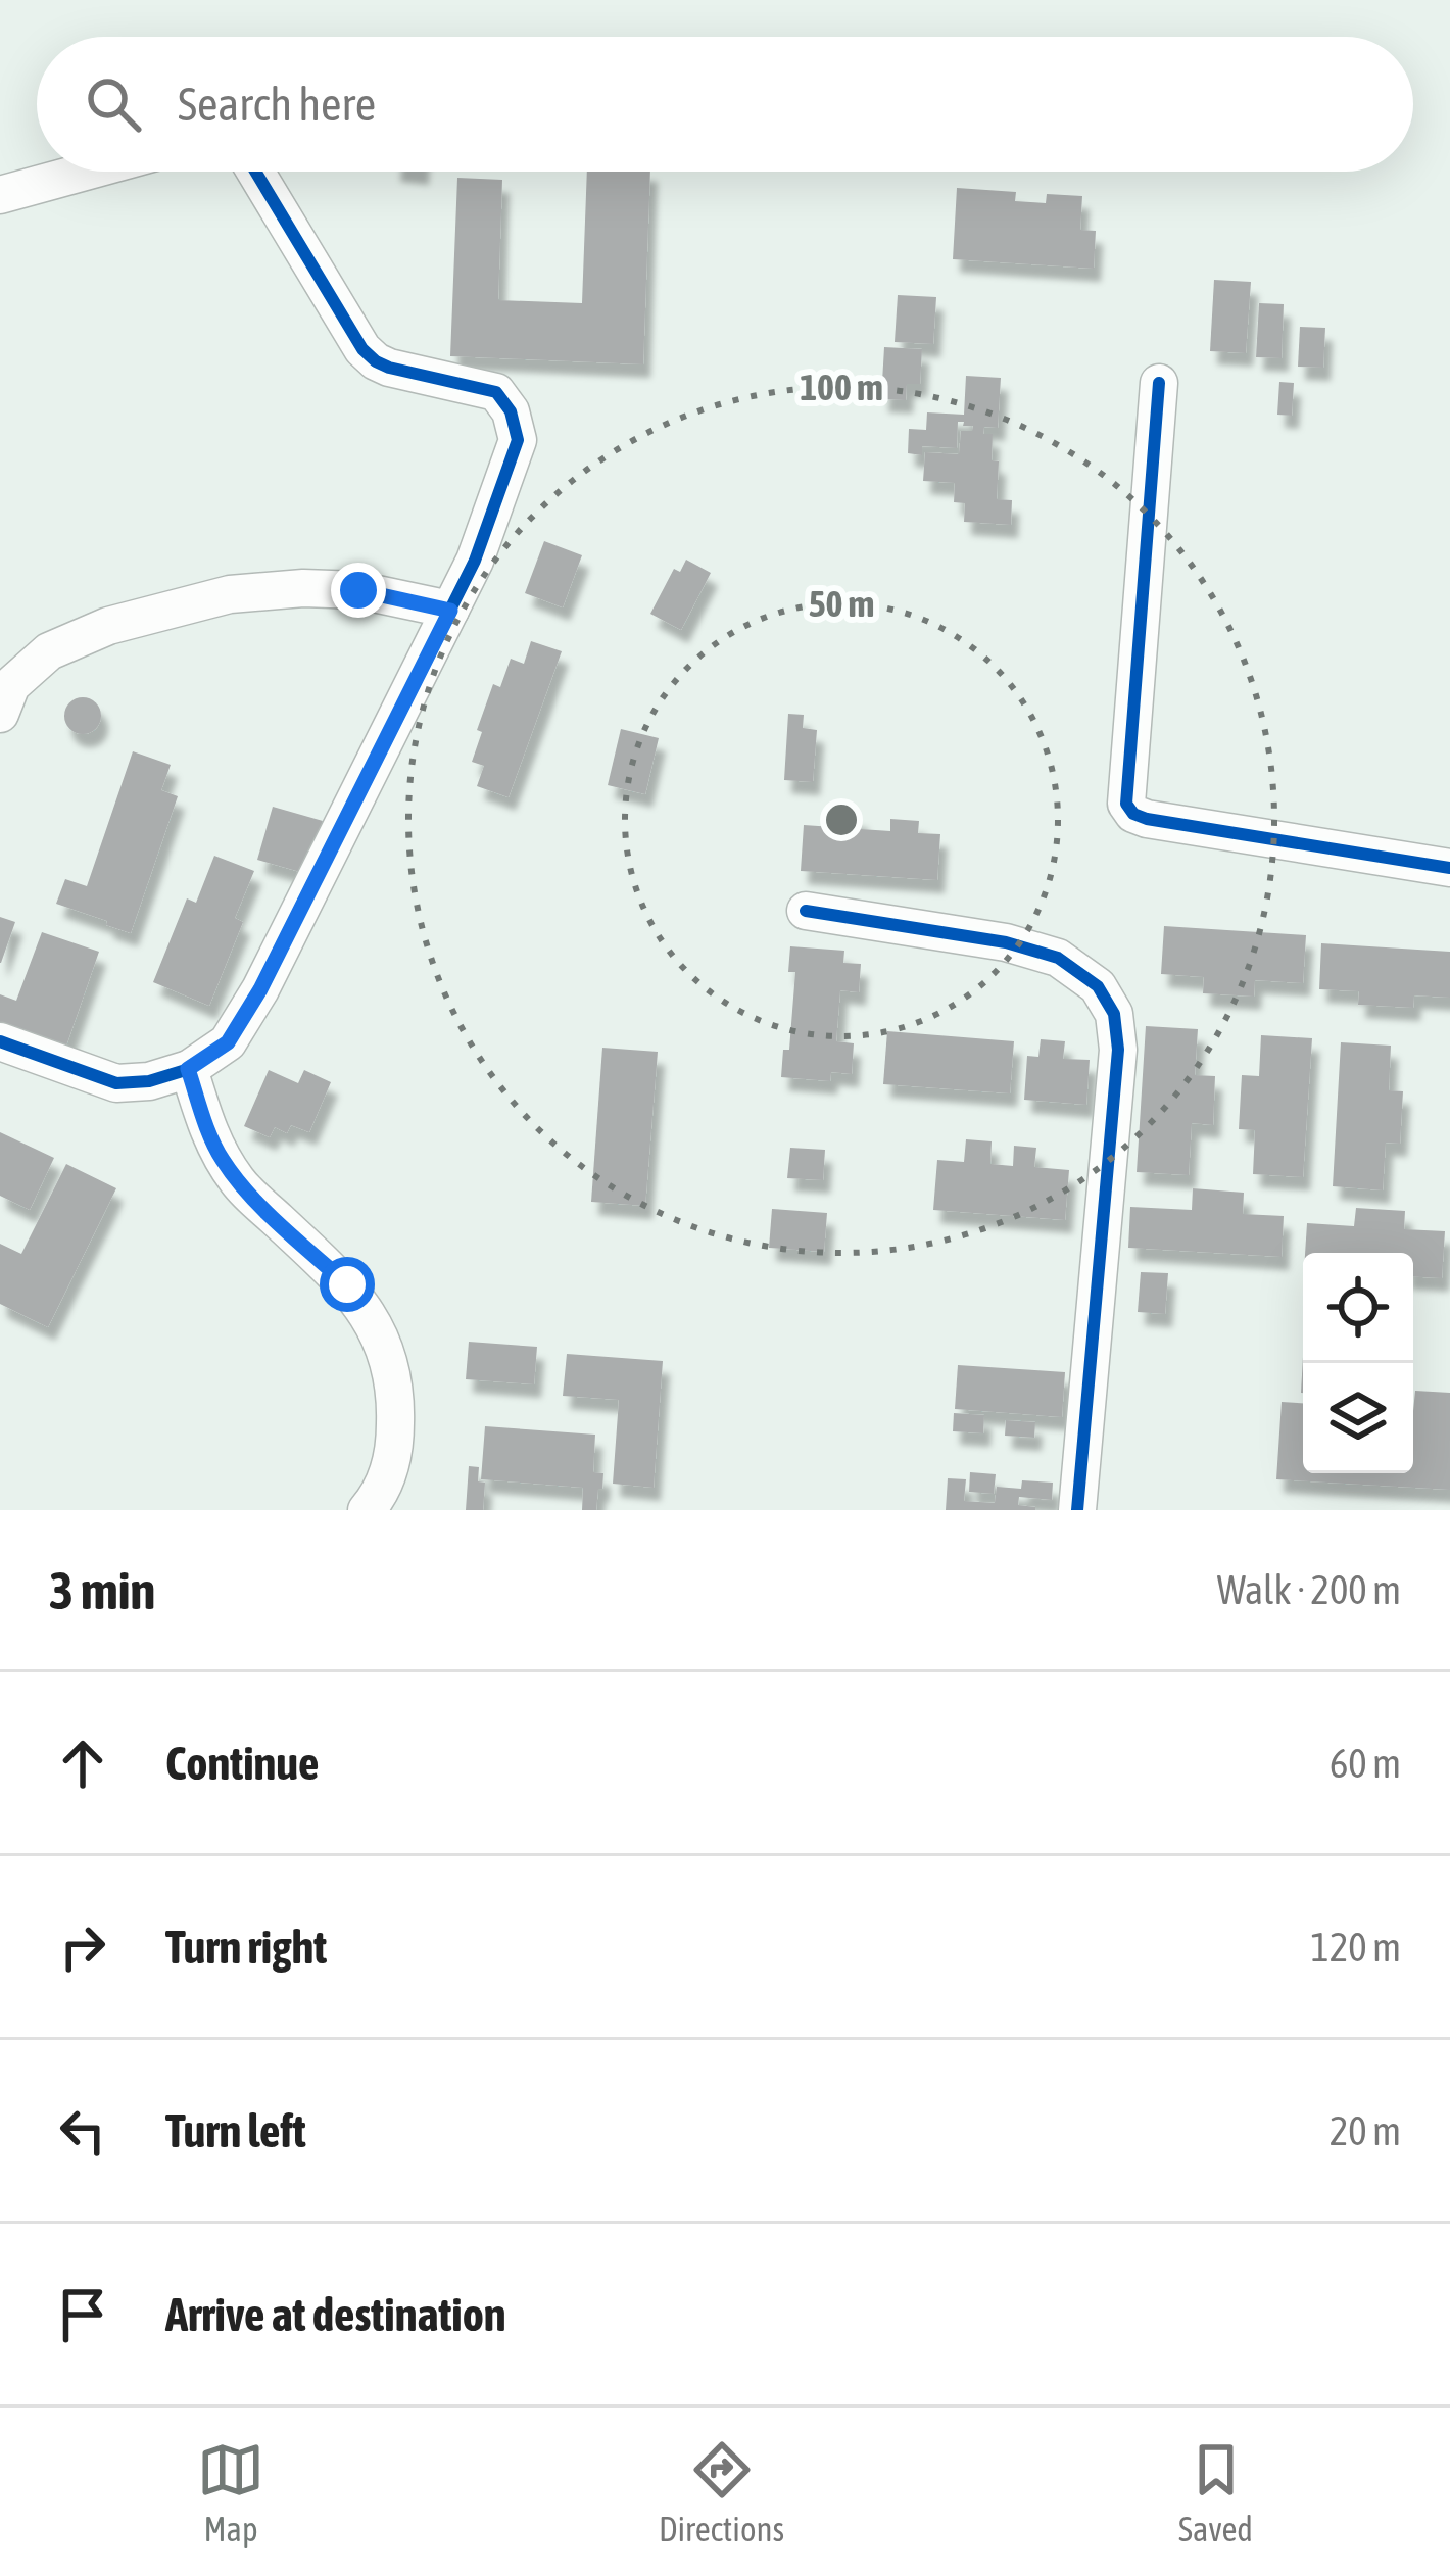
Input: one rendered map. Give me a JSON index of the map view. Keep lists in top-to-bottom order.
{
  "page": {
    "search": "Search here",
    "heading": ["3 min", "Walk · 200 m"],
    "list": [
      ["Continue", "60 m"],
      ["Turn right", "120 m"],
      ["Turn left", "20 m"],
      "Arrive at destination"
    ],
    "nav": ["Map", "Directions", "Saved"]
  },
  "rings": ["100 m", "50 m"]
}
